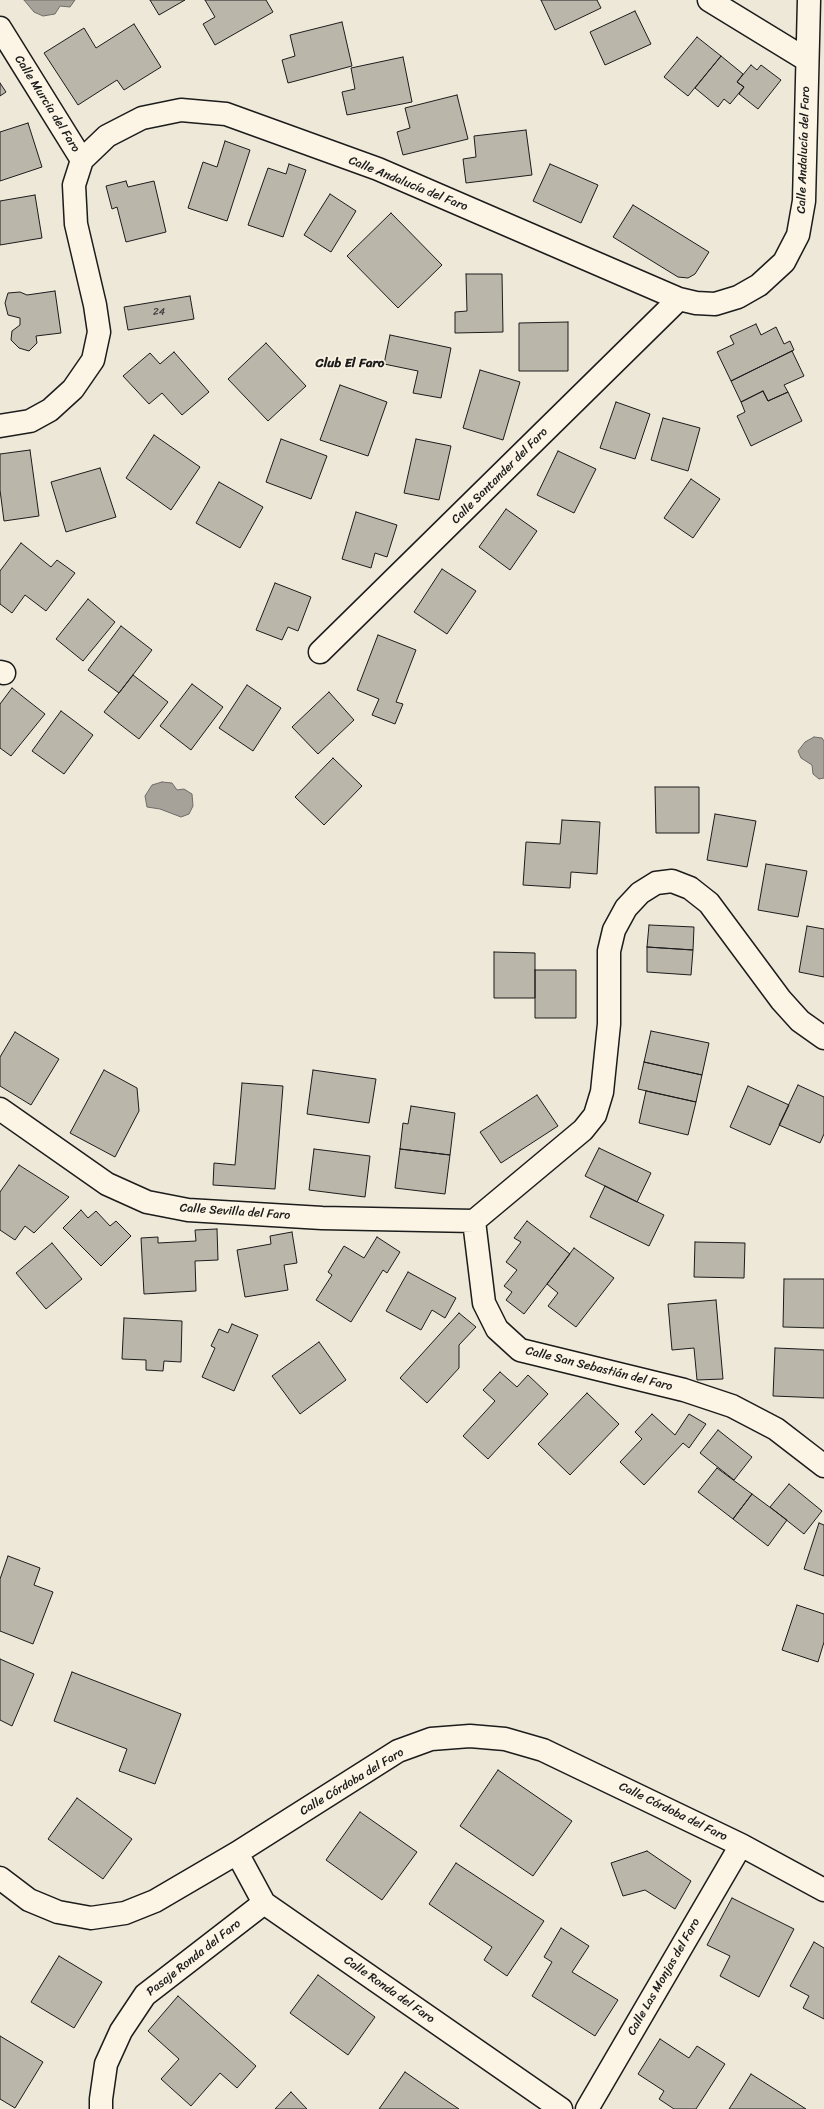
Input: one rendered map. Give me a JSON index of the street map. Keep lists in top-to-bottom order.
{
  "streets": {
    "street": [
      "Calle Murcia del Faro",
      "Calle Andalucía del Faro",
      "Calle Santander del Faro",
      "Calle Sevilla del Faro",
      "Calle San Sebastián del Faro",
      "Calle Córdoba del Faro",
      "Pasaje Ronda del Faro",
      "Calle Las Monjas del Faro",
      "Calle Ronda del Faro"
    ]
  },
  "crossings": [
    ["Calle Murcia del Faro", "Calle Andalucía del Faro"],
    ["Calle Andalucía del Faro", "Calle Santander del Faro"],
    ["Calle Sevilla del Faro", "Calle San Sebastián del Faro"],
    ["Calle Córdoba del Faro", "Calle Las Monjas del Faro"],
    ["Calle Córdoba del Faro", "Calle Ronda del Faro"],
    ["Pasaje Ronda del Faro", "Calle Ronda del Faro"]
  ],
  "districts": ["Club El Faro"],
  "house_numbers": ["24"]
}
